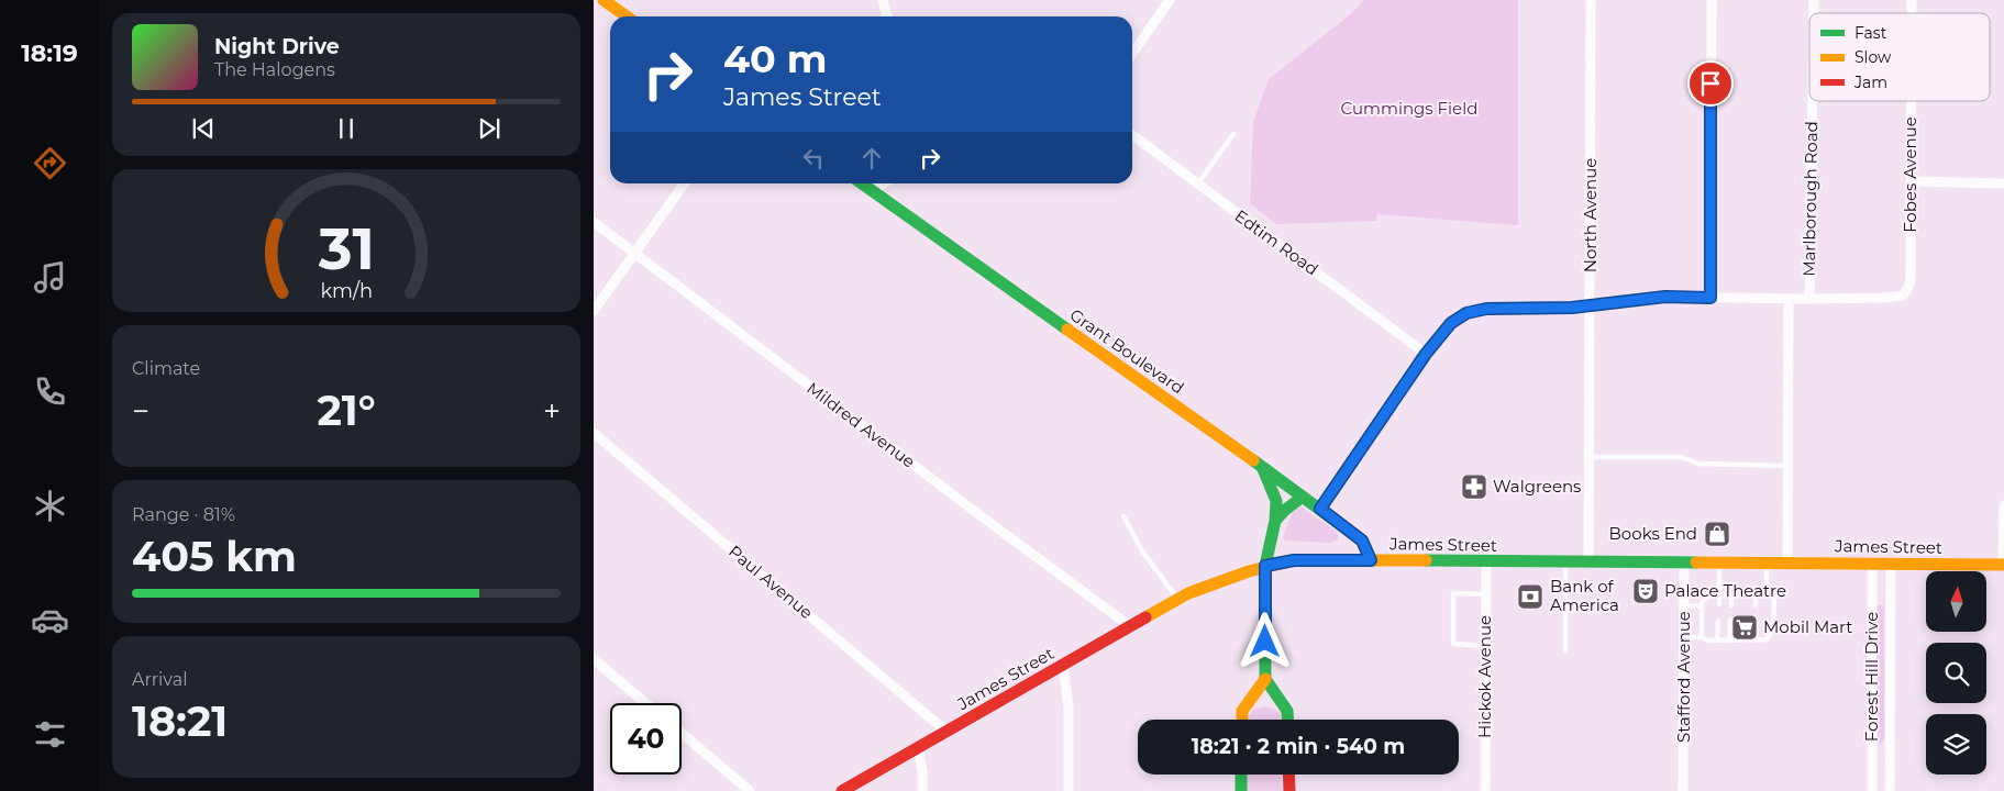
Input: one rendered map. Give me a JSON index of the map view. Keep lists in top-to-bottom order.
{
  "streets": {
    "main road": ["Grant Boulevard", "James Street"],
    "street": [
      "Fobes Avenue",
      "Marlborough Road",
      "North Avenue",
      "Edtim Road",
      "Mildred Avenue",
      "Paul Avenue",
      "Hickok Avenue",
      "Stafford Avenue",
      "Forest Hill Drive"
    ]
  },
  "crossings": [
    ["Fobes Avenue", "Marlborough Road"],
    ["Fobes Avenue", "North Avenue"],
    ["Fobes Avenue", "Edtim Road"],
    ["Fobes Avenue", "Grant Boulevard"],
    ["North Avenue", "James Street"],
    ["Grant Boulevard", "James Street"],
    ["Mildred Avenue", "James Street"],
    ["James Street", "Paul Avenue"],
    ["James Street", "Hickok Avenue"],
    ["James Street", "Stafford Avenue"],
    ["James Street", "Forest Hill Drive"]
  ],
  "parks": ["Cummings Field"],
  "places": {
    "pharmacy": ["Walgreens"],
    "shop": ["Books End"],
    "theatre": ["Palace Theatre"],
    "bank": ["Bank of America"],
    "supermarket": ["Mobil Mart"]
  },
  "legend": ["Fast", "Slow", "Jam"],
  "north": "top",
  "page": {
    "tabs": "18:19",
    "turn": ["40 m", "James Street"],
    "song": ["Night Drive", "The Halogens"],
    "tile": [
      "Climate",
      ["Range · 81%", "405 km"],
      ["Arrival", "18:21"]
    ],
    "heat": ["−", "21°", "+"],
    "limit": "40",
    "trip": "18:21 · 2 min · 540 m",
    "gauge": ["31", "km/h"]
  }
}
